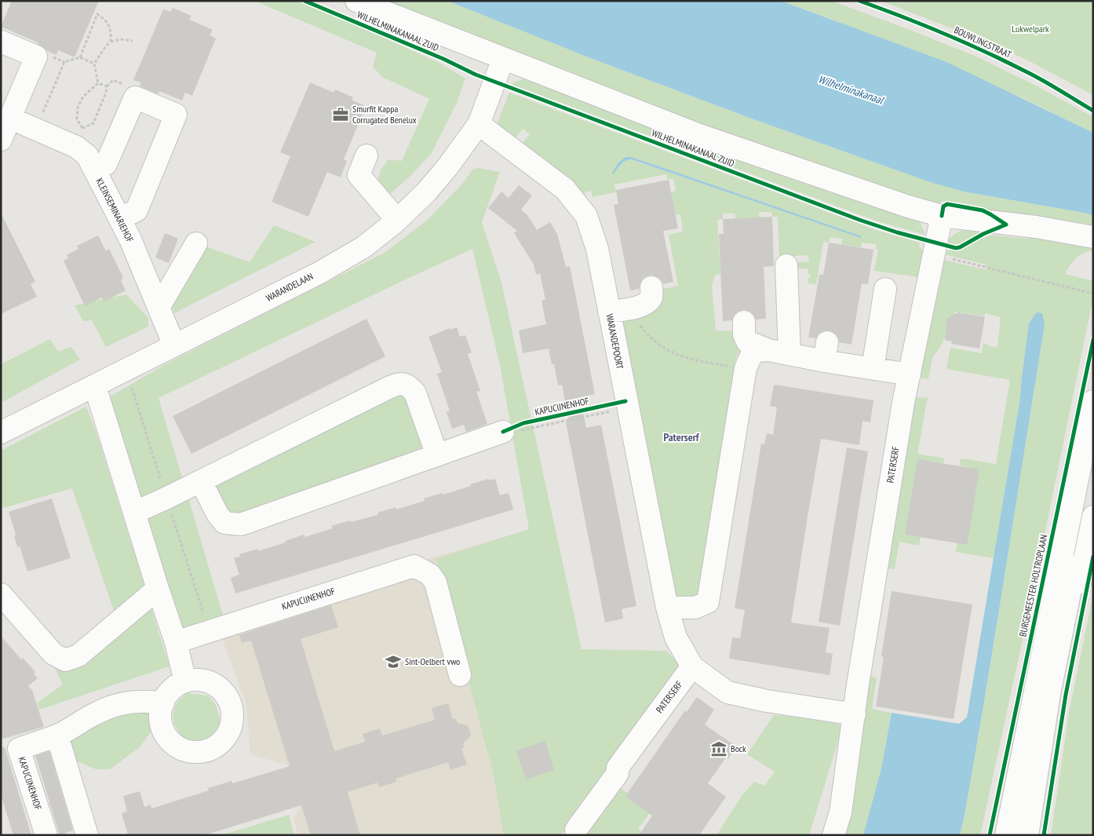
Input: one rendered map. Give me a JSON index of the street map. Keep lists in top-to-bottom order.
{
  "streets": {
    "street": [
      "WILHELMINAKANAAL ZUID",
      "KLEINSEMINARIEHOF",
      "WARANDELAAN",
      "WARANDEPOORT",
      "KAPUCIJNENHOF",
      "PATERSERF"
    ],
    "cycle path": ["BOUWLINGSTRAAT", "BURGEMEESTER HOLTROPLAAN"]
  },
  "crossings": [
    ["WILHELMINAKANAAL ZUID", "WARANDELAAN"],
    ["WILHELMINAKANAAL ZUID", "PATERSERF"],
    ["KLEINSEMINARIEHOF", "WARANDELAAN"],
    ["WARANDELAAN", "WARANDEPOORT"],
    ["WARANDEPOORT", "KAPUCIJNENHOF"],
    ["WARANDEPOORT", "PATERSERF"]
  ],
  "districts": ["Paterserf"],
  "water": ["Wilhelminakanaal"],
  "parks": ["Lukwelpark"],
  "places": {
    "office": ["Smurfit Kappa Corrugated Benelux"],
    "school or university": ["Sint-Oelbert vwo"],
    "museum": ["Bock"]
  }
}
